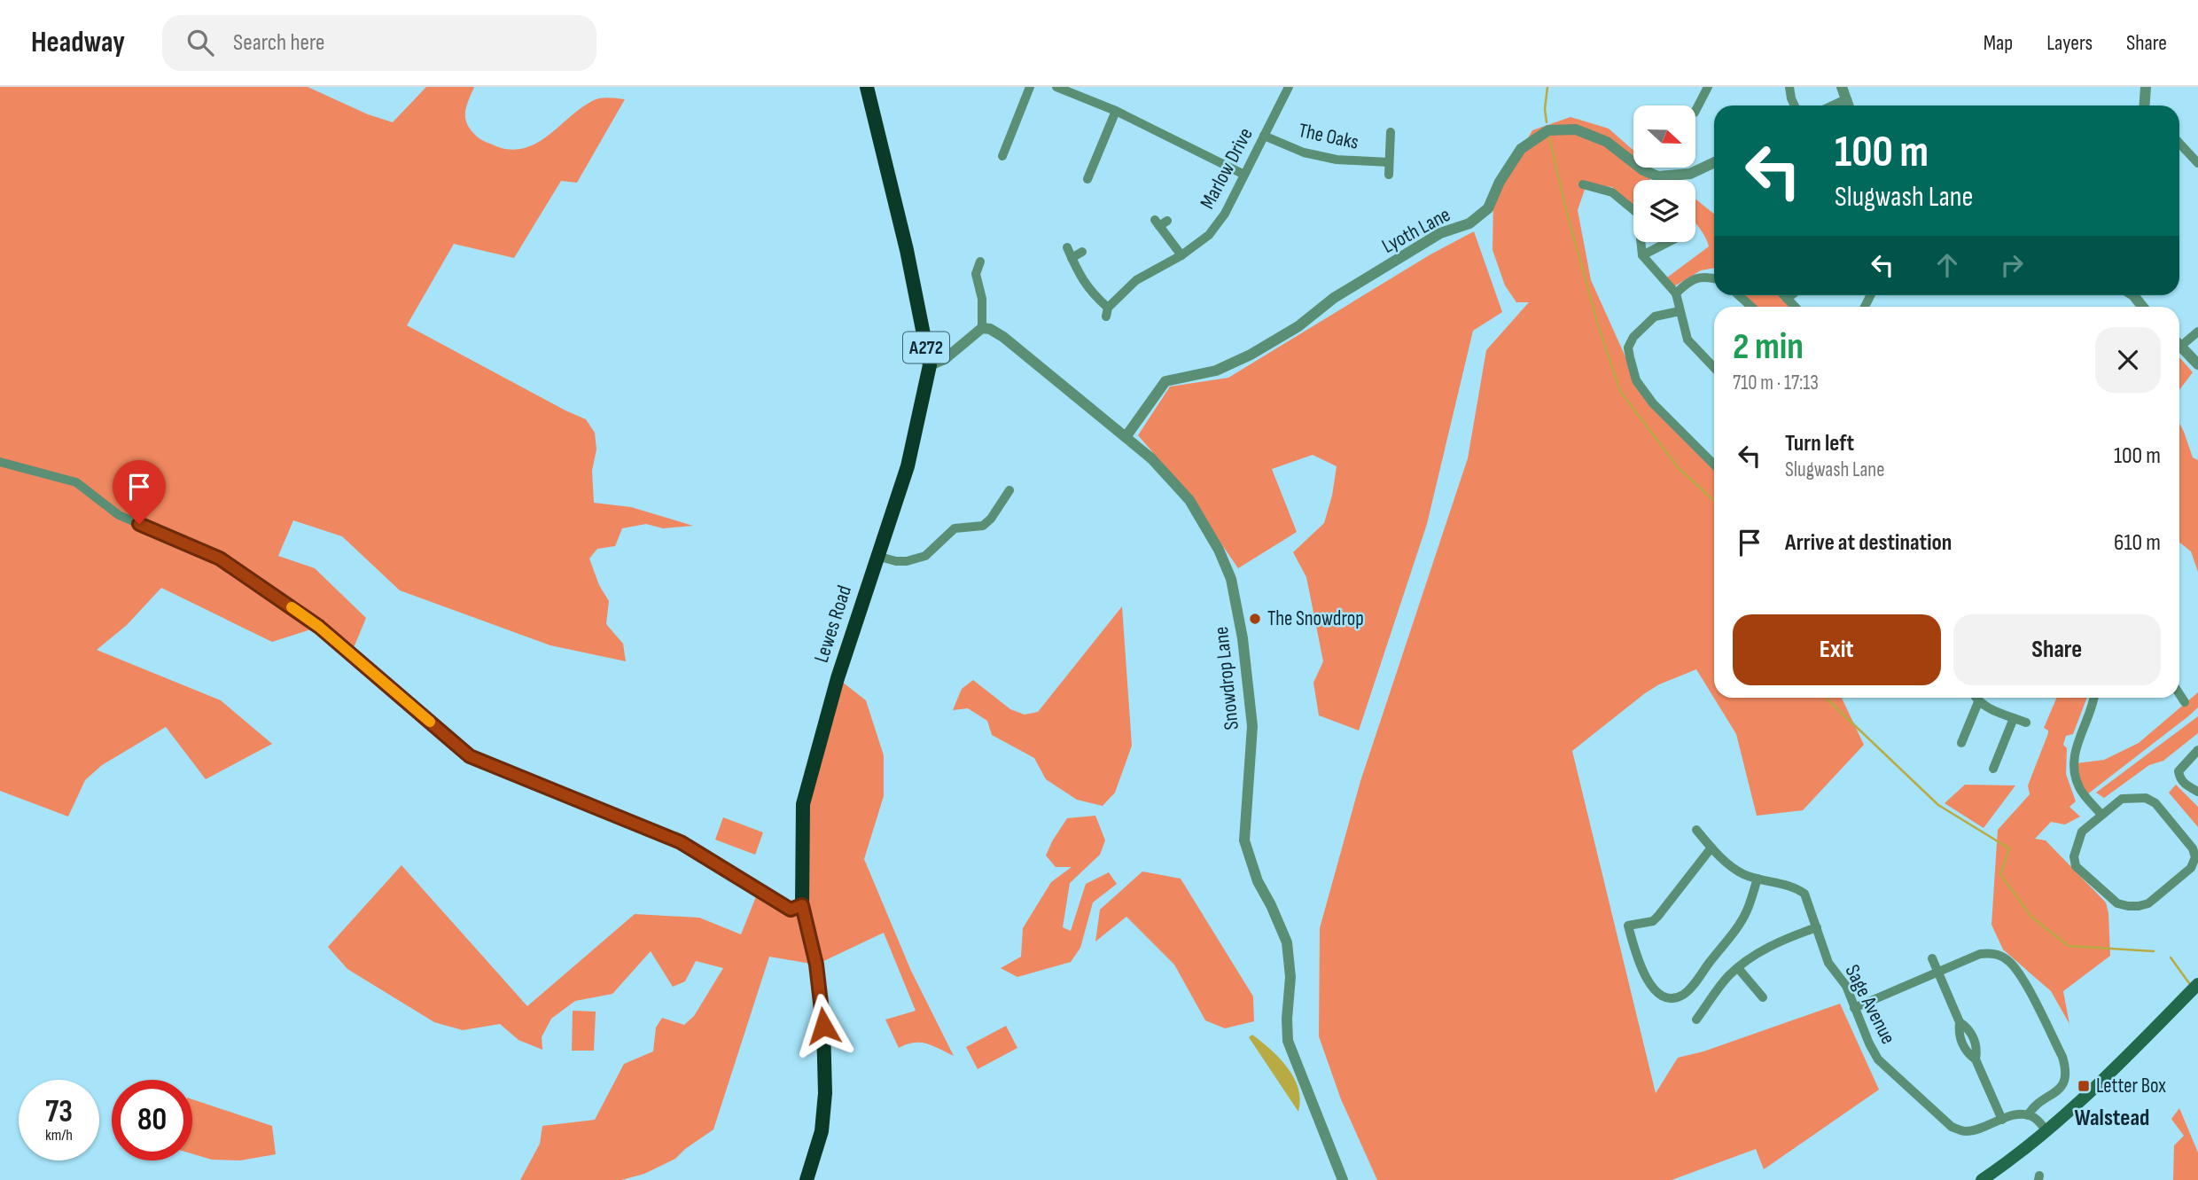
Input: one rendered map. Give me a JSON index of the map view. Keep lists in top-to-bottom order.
{
  "streets": {
    "highway": ["A272", "Lewes Road"],
    "street": [
      "The Oaks",
      "Marlow Drive",
      "Lyoth Lane",
      "Snowdrop Lane",
      "Sage Avenue"
    ]
  },
  "crossings": [
    ["The Oaks", "Marlow Drive"],
    ["Lyoth Lane", "Snowdrop Lane"]
  ],
  "districts": ["Walstead"],
  "places": {
    "other": ["The Snowdrop"],
    "transit": ["Letter Box"]
  },
  "north": "right",
  "page": {
    "header": "Headway",
    "search": "Search here",
    "nav": ["Map", "Layers", "Share"],
    "turn": ["100 m", "Slugwash Lane"],
    "heading": ["2 min", "710 m · 17:13"],
    "list": [
      {
        "name": "Turn left",
        "note": "Slugwash Lane",
        "value": "100 m"
      },
      {
        "name": "Arrive at destination",
        "value": "610 m"
      }
    ],
    "buttons": ["Exit", "Share"],
    "speed": "73 km/h",
    "limit": "80"
  }
}
